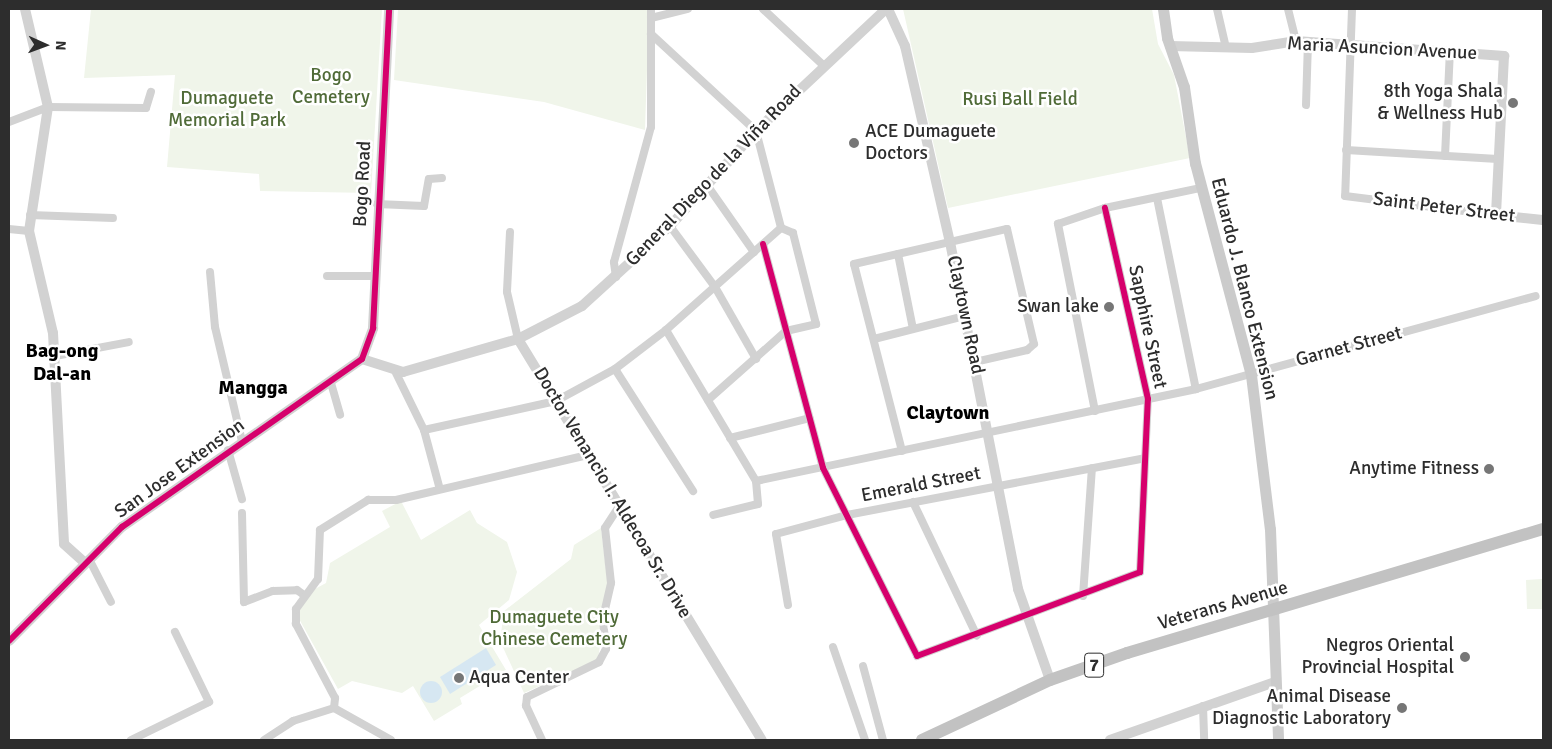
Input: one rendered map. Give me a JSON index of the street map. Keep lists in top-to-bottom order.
{
  "streets": {
    "highway": ["Veterans Avenue", "7"],
    "main road": ["Eduardo J. Blanco Extension"],
    "street": [
      "Maria Asuncion Avenue",
      "General Diego de la Viña Road",
      "Bogo Road",
      "Saint Peter Street",
      "Claytown Road",
      "Sapphire Street",
      "Garnet Street",
      "San Jose Extension",
      "Emerald Street",
      "Doctor Venancio I. Aldecoa Sr. Drive"
    ]
  },
  "crossings": [
    ["Maria Asuncion Avenue", "Eduardo J. Blanco Extension"],
    ["General Diego de la Viña Road", "Claytown Road"],
    ["General Diego de la Viña Road", "Doctor Venancio I. Aldecoa Sr. Drive"],
    ["Bogo Road", "San Jose Extension"],
    ["Eduardo J. Blanco Extension", "Garnet Street"],
    ["Eduardo J. Blanco Extension", "Veterans Avenue"],
    ["Claytown Road", "Garnet Street"],
    ["Claytown Road", "Emerald Street"],
    ["Claytown Road", "Veterans Avenue"],
    ["Sapphire Street", "Garnet Street"],
    ["Sapphire Street", "Emerald Street"]
  ],
  "districts": ["Bag-ong Dal-an", "Mangga", "Claytown"],
  "parks": [
    "Bogo Cemetery",
    "Dumaguete Memorial Park",
    "Rusi Ball Field",
    "Dumaguete City Chinese Cemetery"
  ],
  "places": [
    "8th Yoga Shala & Wellness Hub",
    "ACE Dumaguete Doctors",
    "Swan lake",
    "Anytime Fitness",
    "Negros Oriental Provincial Hospital",
    "Aqua Center",
    "Animal Disease Diagnostic Laboratory"
  ],
  "north": "right"
}
